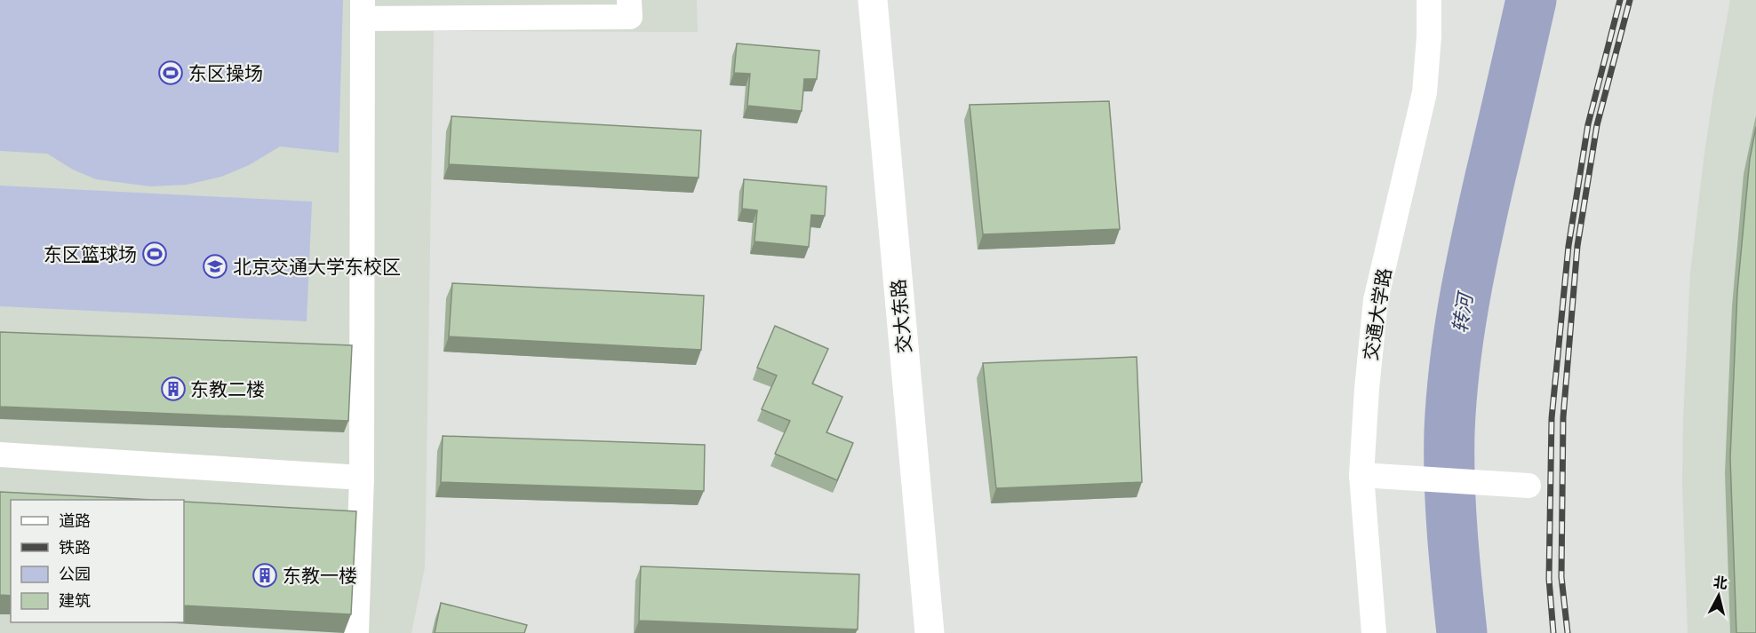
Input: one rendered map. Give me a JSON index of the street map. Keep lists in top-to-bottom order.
{
  "streets": {
    "street": ["交通大学路", "交大东路"]
  },
  "water": ["转河"],
  "places": {
    "sports": ["东区操场", "东区篮球场"],
    "school or university": ["北京交通大学东校区"],
    "building": ["东教二楼", "东教一楼"]
  },
  "legend": [
    "道路",
    "铁路",
    "公园",
    "建筑"
  ],
  "north": "top"
}
